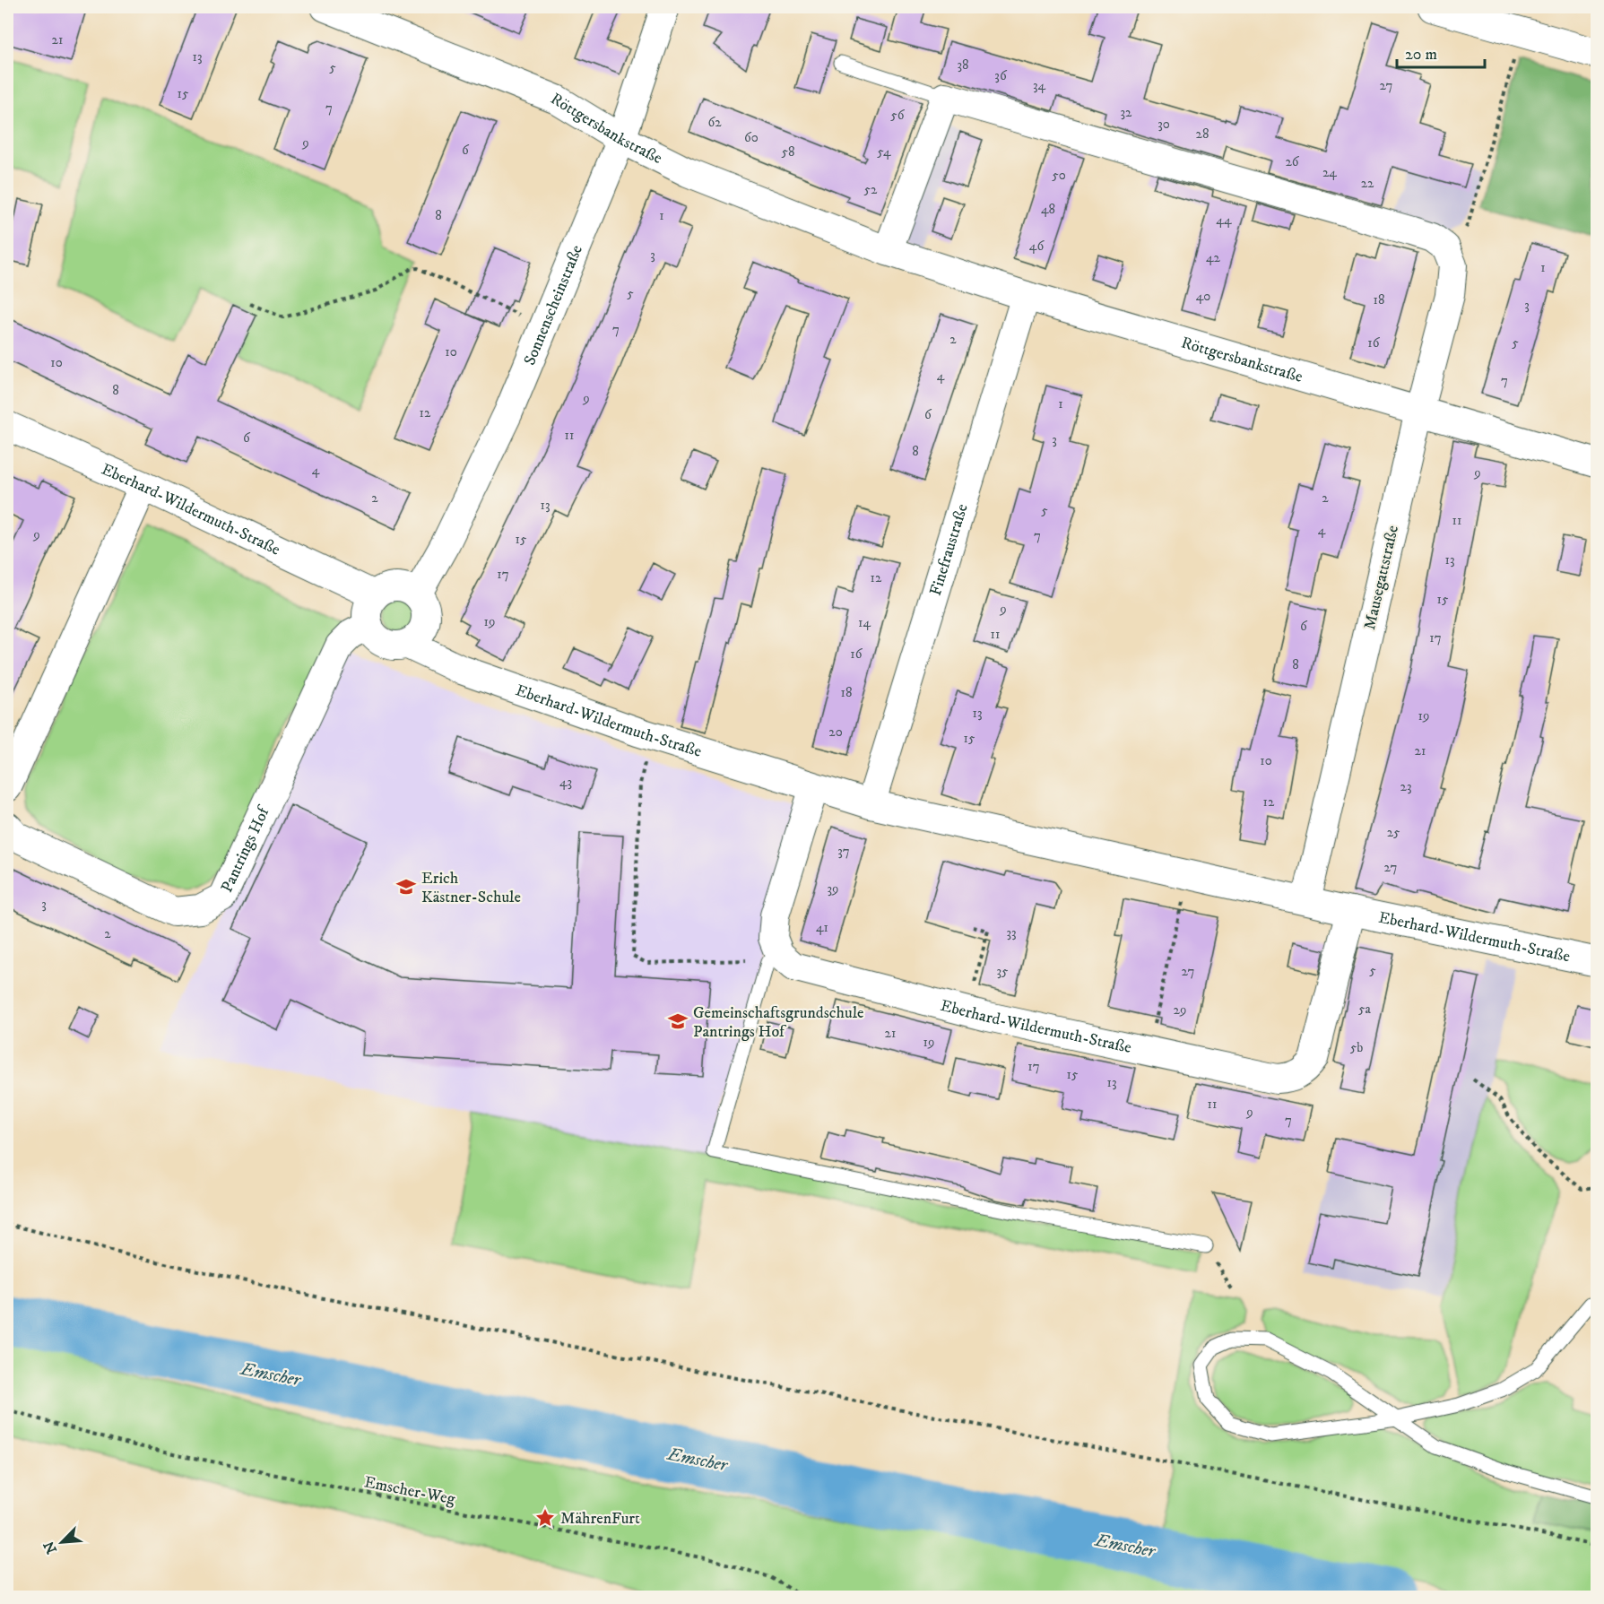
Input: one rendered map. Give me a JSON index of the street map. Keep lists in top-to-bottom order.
{
  "streets": {
    "street": [
      "Röttgersbankstraße",
      "Sonnenscheinstraße",
      "Eberhard-Wildermuth-Straße",
      "Finefraustraße",
      "Mausegattstraße",
      "Pantrings Hof"
    ],
    "path": ["Emscher-Weg"]
  },
  "crossings": [
    ["Röttgersbankstraße", "Sonnenscheinstraße"],
    ["Röttgersbankstraße", "Finefraustraße"],
    ["Röttgersbankstraße", "Mausegattstraße"],
    ["Sonnenscheinstraße", "Eberhard-Wildermuth-Straße"],
    ["Sonnenscheinstraße", "Pantrings Hof"],
    ["Eberhard-Wildermuth-Straße", "Finefraustraße"],
    ["Eberhard-Wildermuth-Straße", "Mausegattstraße"],
    ["Eberhard-Wildermuth-Straße", "Pantrings Hof"]
  ],
  "water": ["Emscher"],
  "places": {
    "school or university": ["Erich Kästner-Schule", "Gemeinschaftsgrundschule Pantrings Hof"],
    "place": ["MährenFurt"]
  },
  "house_numbers": [
    "21",
    "13",
    "38",
    "5",
    "36",
    "34",
    "27",
    "15",
    "7",
    "32",
    "56",
    "62",
    "30",
    "28",
    "60",
    "9",
    "6",
    "58",
    "54",
    "26",
    "24",
    "50",
    "22",
    "52",
    "48",
    "8",
    "1",
    "44",
    "46",
    "3",
    "42",
    "1",
    "5",
    "40",
    "18",
    "3",
    "7",
    "2",
    "16",
    "5",
    "10",
    "10",
    "4",
    "7",
    "8",
    "9",
    "1",
    "12",
    "6",
    "11",
    "6",
    "3",
    "8",
    "4",
    "9",
    "2",
    "2",
    "13",
    "5",
    "11",
    "4",
    "9",
    "7",
    "15",
    "13",
    "17",
    "12",
    "15",
    "9",
    "19",
    "14",
    "6",
    "11",
    "17",
    "16",
    "8",
    "18",
    "13",
    "19",
    "20",
    "15",
    "21",
    "10",
    "43",
    "23",
    "12",
    "25",
    "37",
    "27",
    "39",
    "3",
    "41",
    "33",
    "2",
    "5",
    "35",
    "27",
    "5a",
    "29",
    "21",
    "19",
    "5b",
    "17",
    "15",
    "13",
    "11",
    "9",
    "7"
  ],
  "scale_bar": "20 m",
  "north": "bottom left"
}
